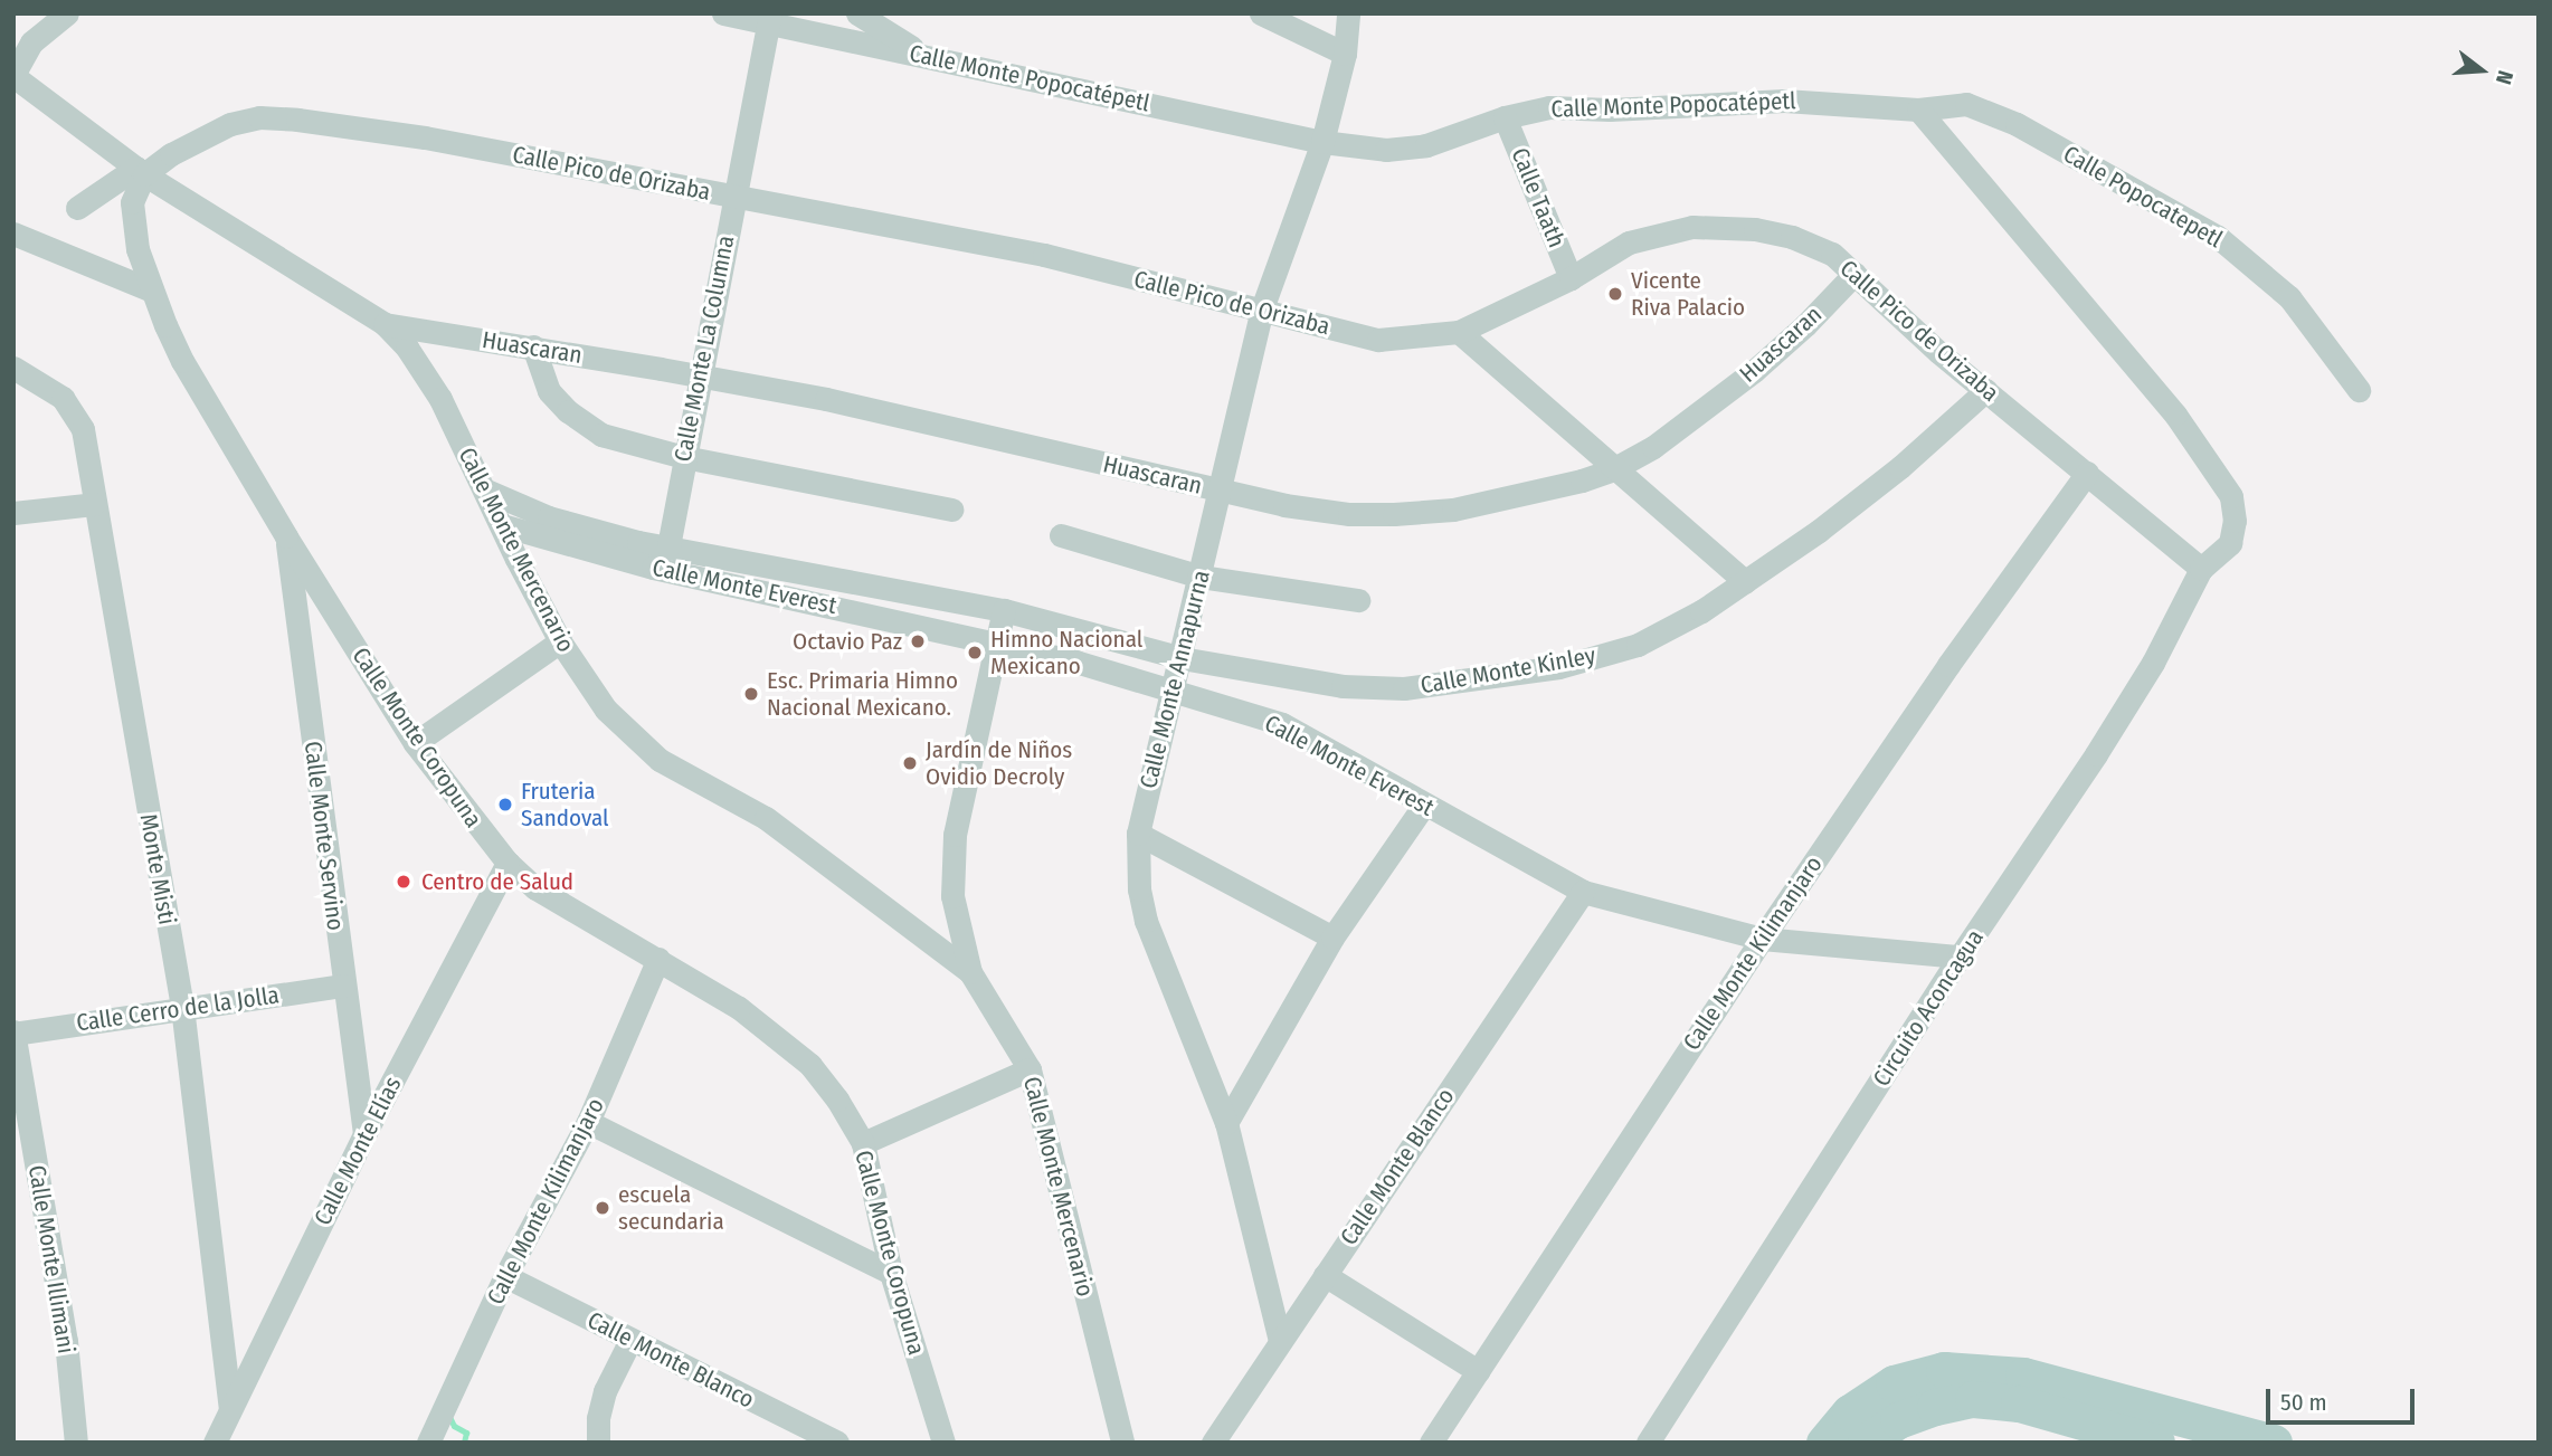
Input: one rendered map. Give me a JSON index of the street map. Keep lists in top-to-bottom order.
{
  "streets": {
    "street": [
      "Calle Monte Popocatépetl",
      "Calle Pico de Orizaba",
      "Calle Popocatepetl",
      "Calle Taath",
      "Huascaran",
      "Calle Monte La Columna",
      "Calle Monte Mercenario",
      "Calle Monte Everest",
      "Calle Monte Kinley",
      "Calle Monte Annapurna",
      "Calle Monte Coropuna",
      "Calle Monte Servino",
      "Monte Misti",
      "Calle Monte Kilimanjaro",
      "Circuito Aconcagua",
      "Calle Cerro de la Jolla",
      "Calle Monte Elías",
      "Calle Monte Blanco",
      "Calle Monte Illimani"
    ]
  },
  "crossings": [
    ["Calle Monte Popocatépetl", "Calle Popocatepetl"],
    ["Calle Monte Popocatépetl", "Calle Taath"],
    ["Calle Monte Popocatépetl", "Calle Monte La Columna"],
    ["Calle Monte Popocatépetl", "Calle Monte Annapurna"],
    ["Calle Pico de Orizaba", "Calle Taath"],
    ["Calle Pico de Orizaba", "Huascaran"],
    ["Calle Pico de Orizaba", "Calle Monte La Columna"],
    ["Calle Pico de Orizaba", "Calle Monte Mercenario"],
    ["Calle Pico de Orizaba", "Calle Monte Kinley"],
    ["Calle Pico de Orizaba", "Calle Monte Annapurna"],
    ["Calle Pico de Orizaba", "Calle Monte Coropuna"],
    ["Calle Pico de Orizaba", "Calle Monte Kilimanjaro"],
    ["Calle Pico de Orizaba", "Circuito Aconcagua"],
    ["Huascaran", "Calle Monte La Columna"],
    ["Huascaran", "Calle Monte Mercenario"],
    ["Huascaran", "Calle Monte Annapurna"],
    ["Calle Monte La Columna", "Calle Monte Everest"],
    ["Calle Monte Mercenario", "Calle Monte Everest"],
    ["Calle Monte Mercenario", "Calle Monte Coropuna"],
    ["Calle Monte Everest", "Calle Monte Kinley"],
    ["Calle Monte Everest", "Calle Monte Annapurna"],
    ["Calle Monte Everest", "Calle Monte Kilimanjaro"],
    ["Calle Monte Everest", "Circuito Aconcagua"],
    ["Calle Monte Everest", "Calle Monte Blanco"],
    ["Calle Monte Kinley", "Calle Monte Annapurna"],
    ["Calle Monte Annapurna", "Calle Monte Blanco"],
    ["Calle Monte Coropuna", "Calle Monte Servino"],
    ["Calle Monte Coropuna", "Calle Monte Kilimanjaro"],
    ["Calle Monte Coropuna", "Calle Monte Elías"],
    ["Calle Monte Servino", "Calle Cerro de la Jolla"],
    ["Calle Monte Servino", "Calle Monte Elías"],
    ["Monte Misti", "Calle Cerro de la Jolla"],
    ["Monte Misti", "Calle Monte Elías"],
    ["Calle Monte Kilimanjaro", "Calle Monte Blanco"],
    ["Calle Cerro de la Jolla", "Calle Monte Illimani"]
  ],
  "places": [
    "Vicente Riva Palacio",
    "Octavio Paz",
    "Himno Nacional Mexicano",
    "Esc. Primaria Himno Nacional Mexicano.",
    "Jardín de Niños Ovidio Decroly",
    "Fruteria Sandoval",
    "Centro de Salud",
    "escuela secundaria"
  ],
  "scale_bar": "50 m",
  "north": "right"
}
